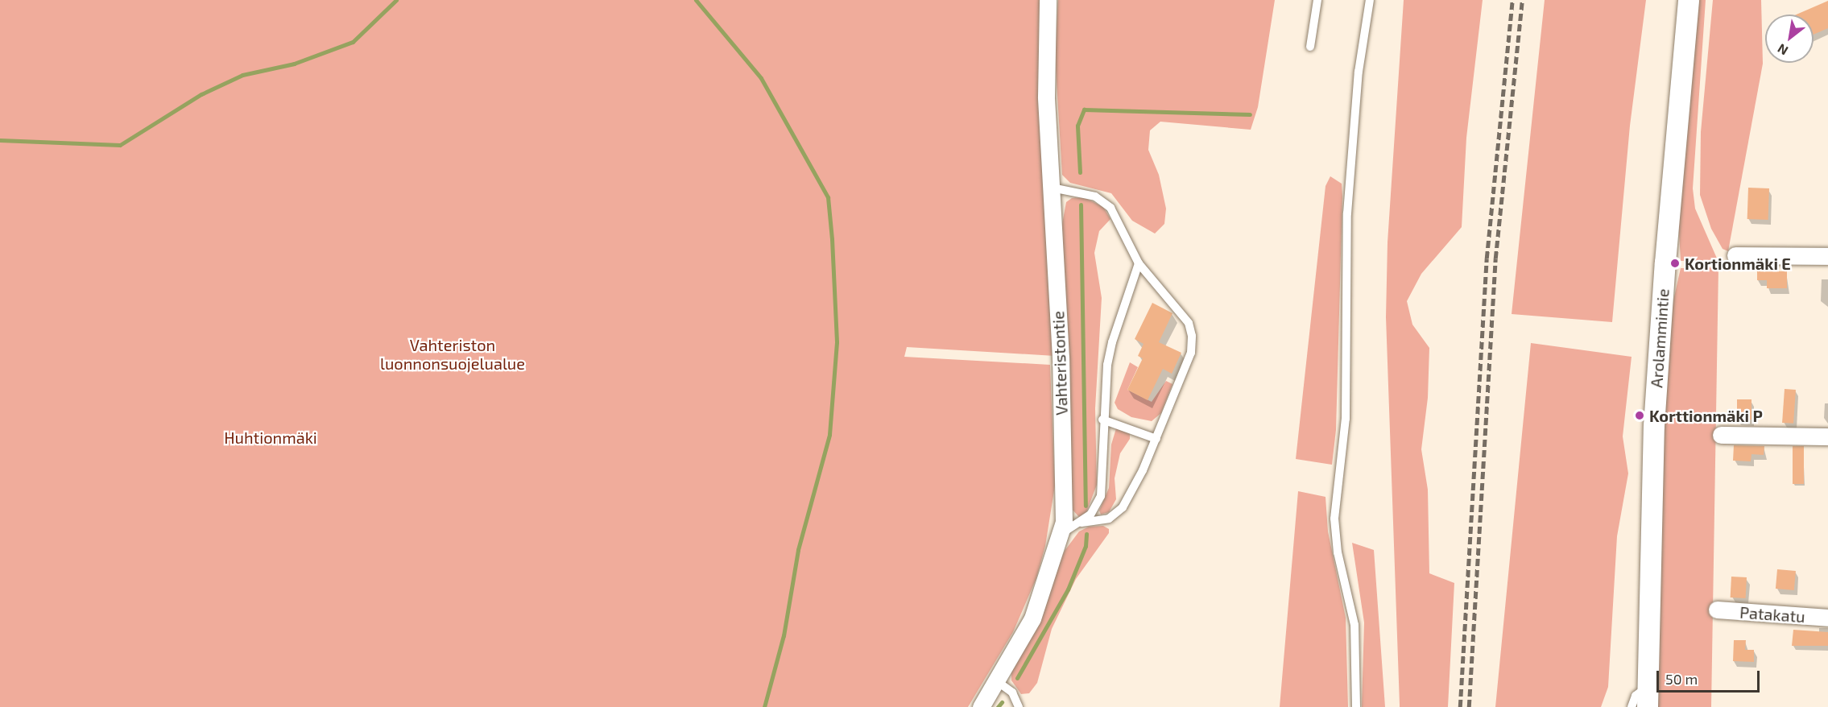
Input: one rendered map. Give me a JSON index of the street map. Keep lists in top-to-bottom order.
{
  "streets": {
    "street": ["Arolammintie", "Vahteristontie", "Patakatu"]
  },
  "parks": ["Vahteriston luonnonsuojelualue", "Huhtionmäki"],
  "places": ["Kortionmäki E", "Korttionmäki P"],
  "scale_bar": "50 m",
  "north": "bottom left"
}
